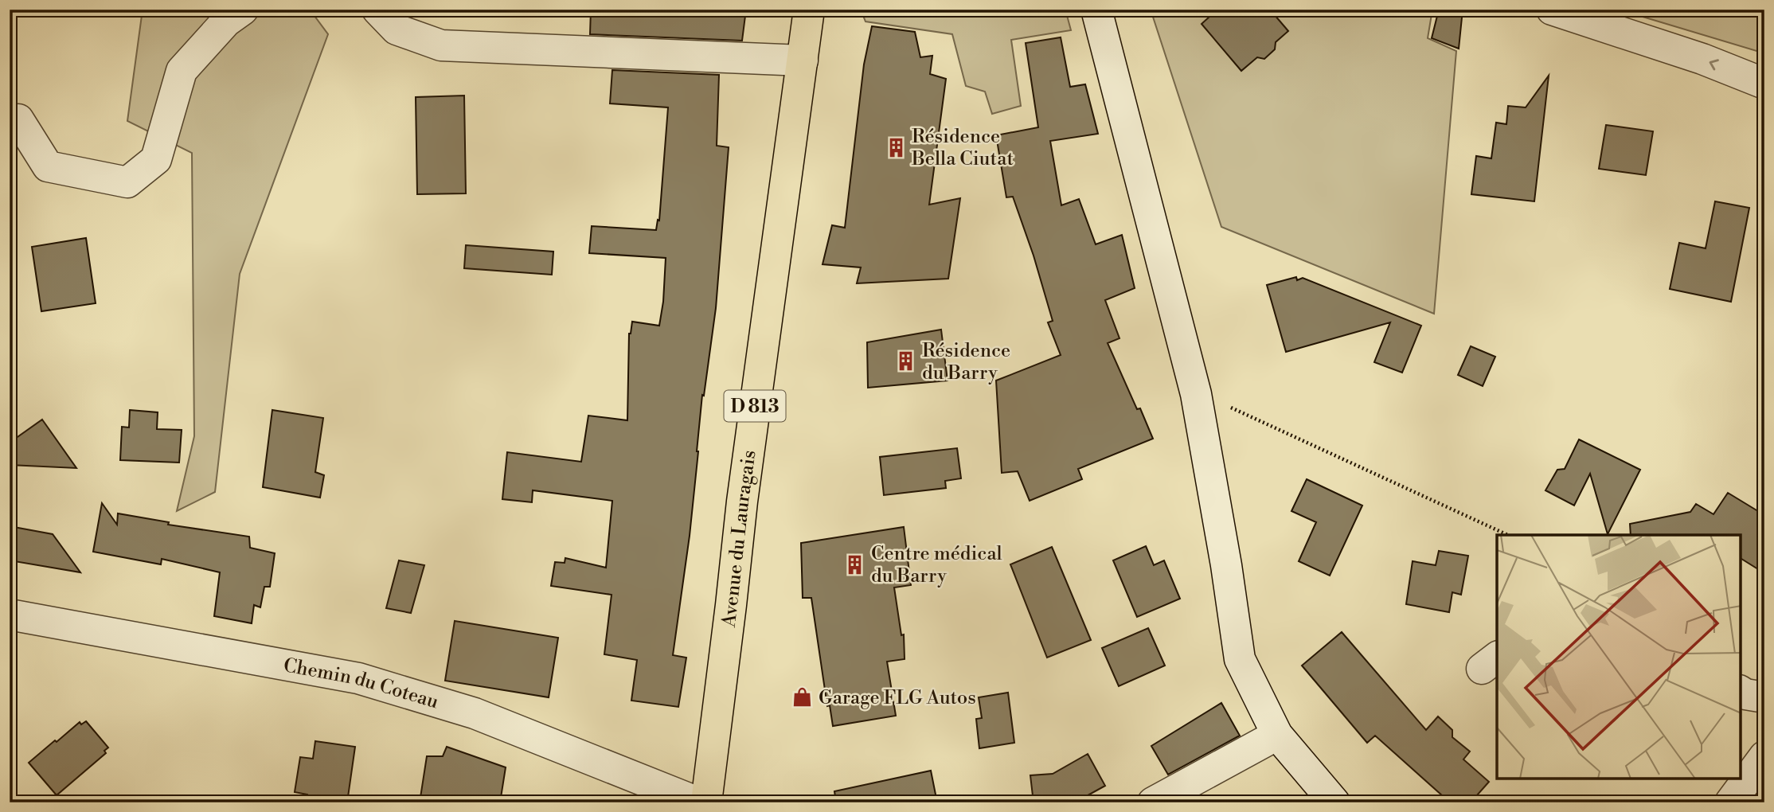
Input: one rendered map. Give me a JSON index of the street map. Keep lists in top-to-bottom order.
{
  "streets": {
    "main road": ["D 813", "Avenue du Lauragais"],
    "street": ["Chemin du Coteau"]
  },
  "places": {
    "building": ["Résidence Bella Ciutat", "Résidence du Barry", "Centre médical du Barry"],
    "shop": ["Garage FLG Autos"]
  }
}
